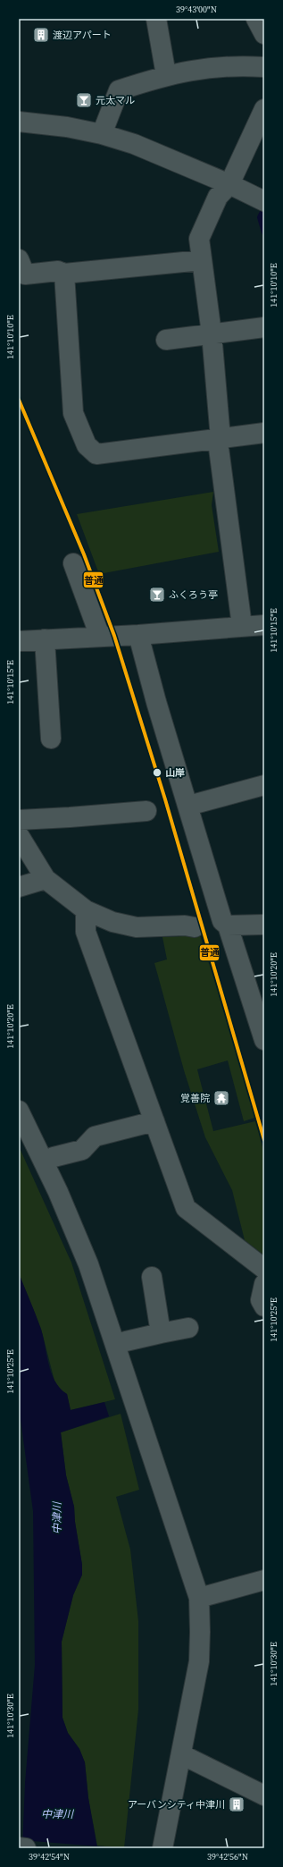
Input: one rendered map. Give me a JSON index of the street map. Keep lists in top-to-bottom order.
{
  "water": ["中津川"],
  "places": {
    "building": ["渡辺アパート", "アーバンシティ中津川"],
    "bar": ["元太マル", "ふくろう亭"],
    "other": ["山岸"],
    "temple": ["覚善院"]
  },
  "lines": ["transit line 普通"],
  "coordinates": [
    "39°43'00\"N",
    "141°10'10\"E",
    "141°10'15\"E",
    "141°10'20\"E",
    "141°10'25\"E",
    "141°10'30\"E",
    "39°42'54\"N",
    "39°42'56\"N"
  ]
}
